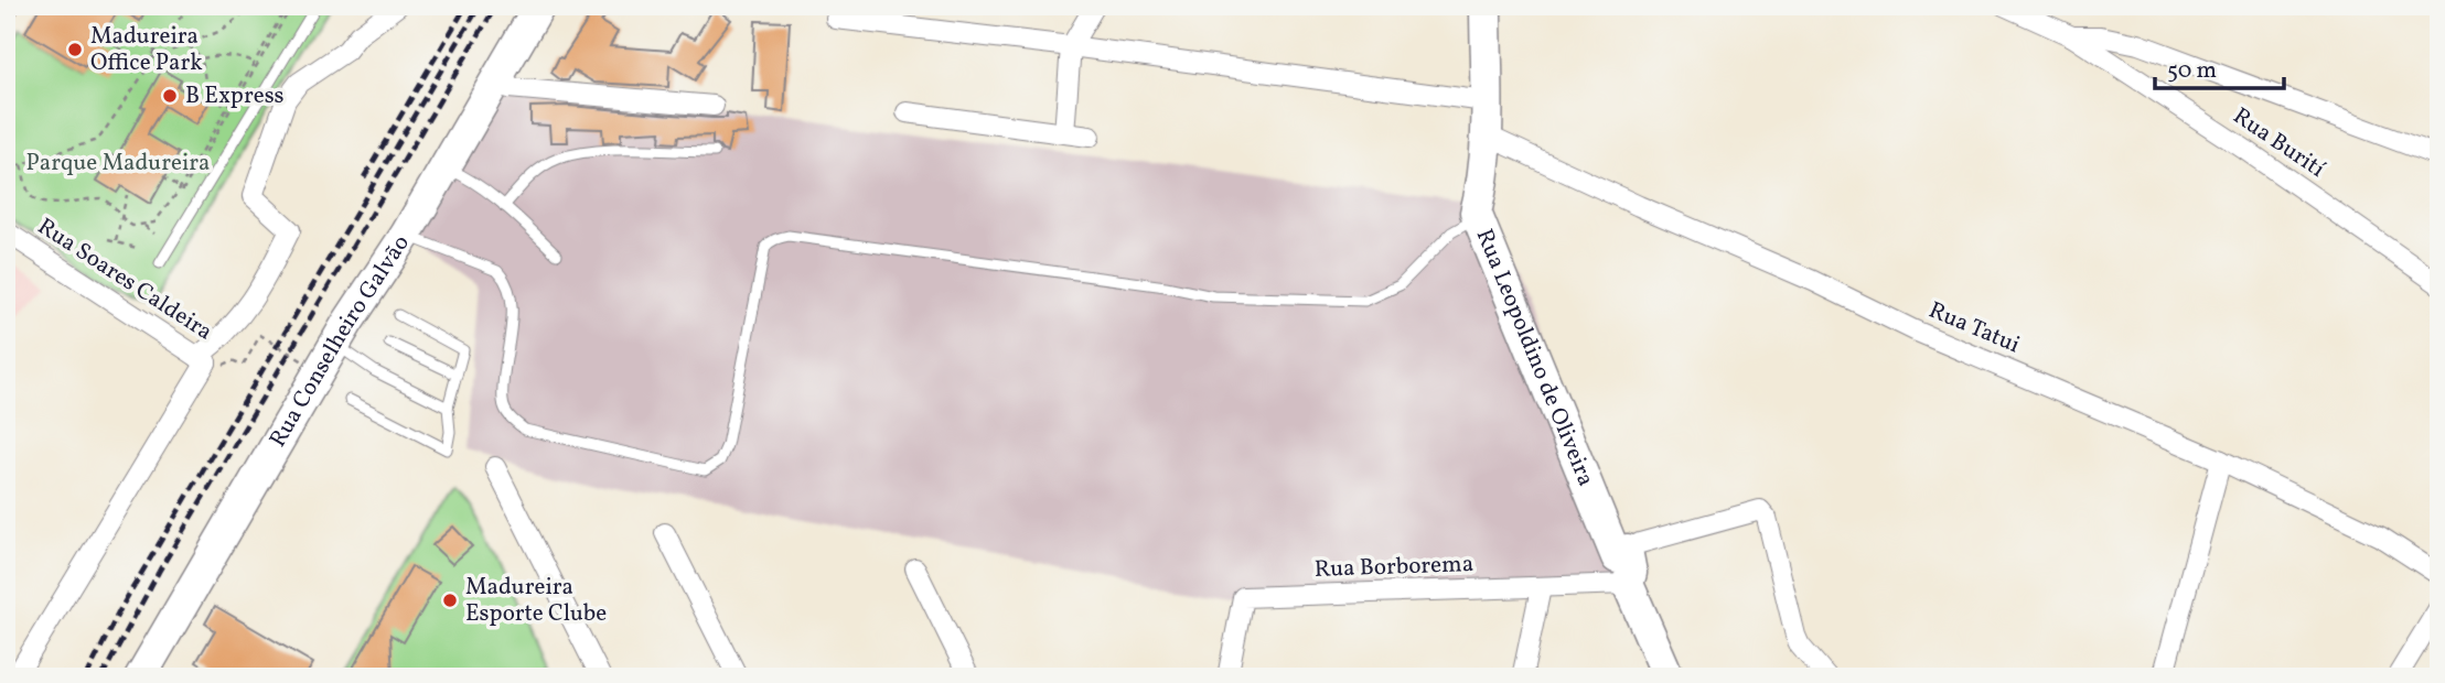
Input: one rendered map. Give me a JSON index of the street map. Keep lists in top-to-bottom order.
{
  "streets": {
    "main road": ["Rua Conselheiro Galvão", "Rua Leopoldino de Oliveira"],
    "street": [
      "Rua Burití",
      "Rua Soares Caldeira",
      "Rua Tatui",
      "Rua Borborema"
    ]
  },
  "crossings": [
    ["Rua Tatui", "Rua Leopoldino de Oliveira"]
  ],
  "parks": ["Parque Madureira"],
  "places": ["Madureira Office Park", "B Express", "Madureira Esporte Clube"],
  "scale_bar": "50 m"
}
